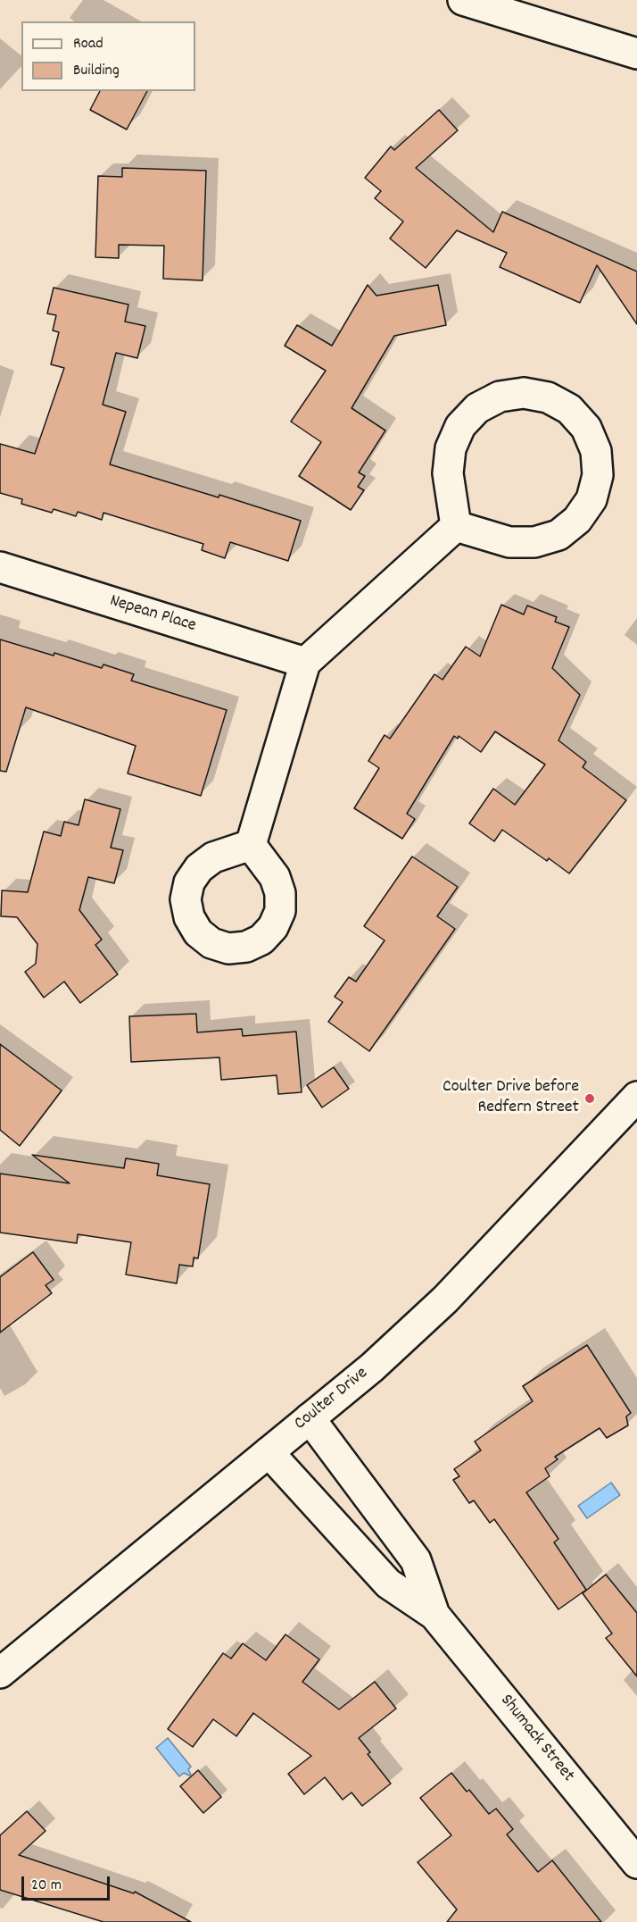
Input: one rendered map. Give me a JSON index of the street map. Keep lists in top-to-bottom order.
{
  "streets": {
    "street": ["Nepean Place", "Coulter Drive", "Shumack Street"]
  },
  "crossings": [
    ["Coulter Drive", "Shumack Street"]
  ],
  "places": ["Coulter Drive before Redfern Street"],
  "legend": ["Road", "Building"],
  "scale_bar": "20 m"
}
